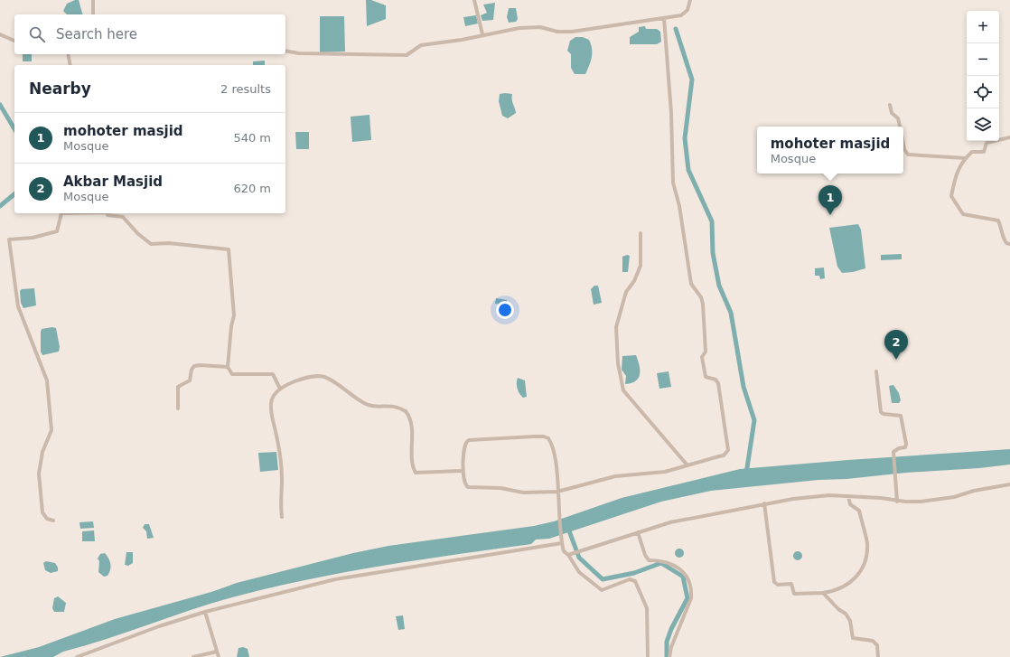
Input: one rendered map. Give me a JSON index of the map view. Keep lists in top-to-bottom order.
{
  "page": {
    "map_buttons": ["+", "−"],
    "search": "Search here",
    "heading": ["Nearby", "2 results"],
    "list": [
      {
        "mark": "1",
        "name": "mohoter masjid",
        "note": "Mosque",
        "value": "540 m"
      },
      {
        "mark": "2",
        "name": "Akbar Masjid",
        "note": "Mosque",
        "value": "620 m"
      }
    ],
    "popup": ["mohoter masjid", "Mosque"],
    "pins": ["1", "2"]
  }
}
